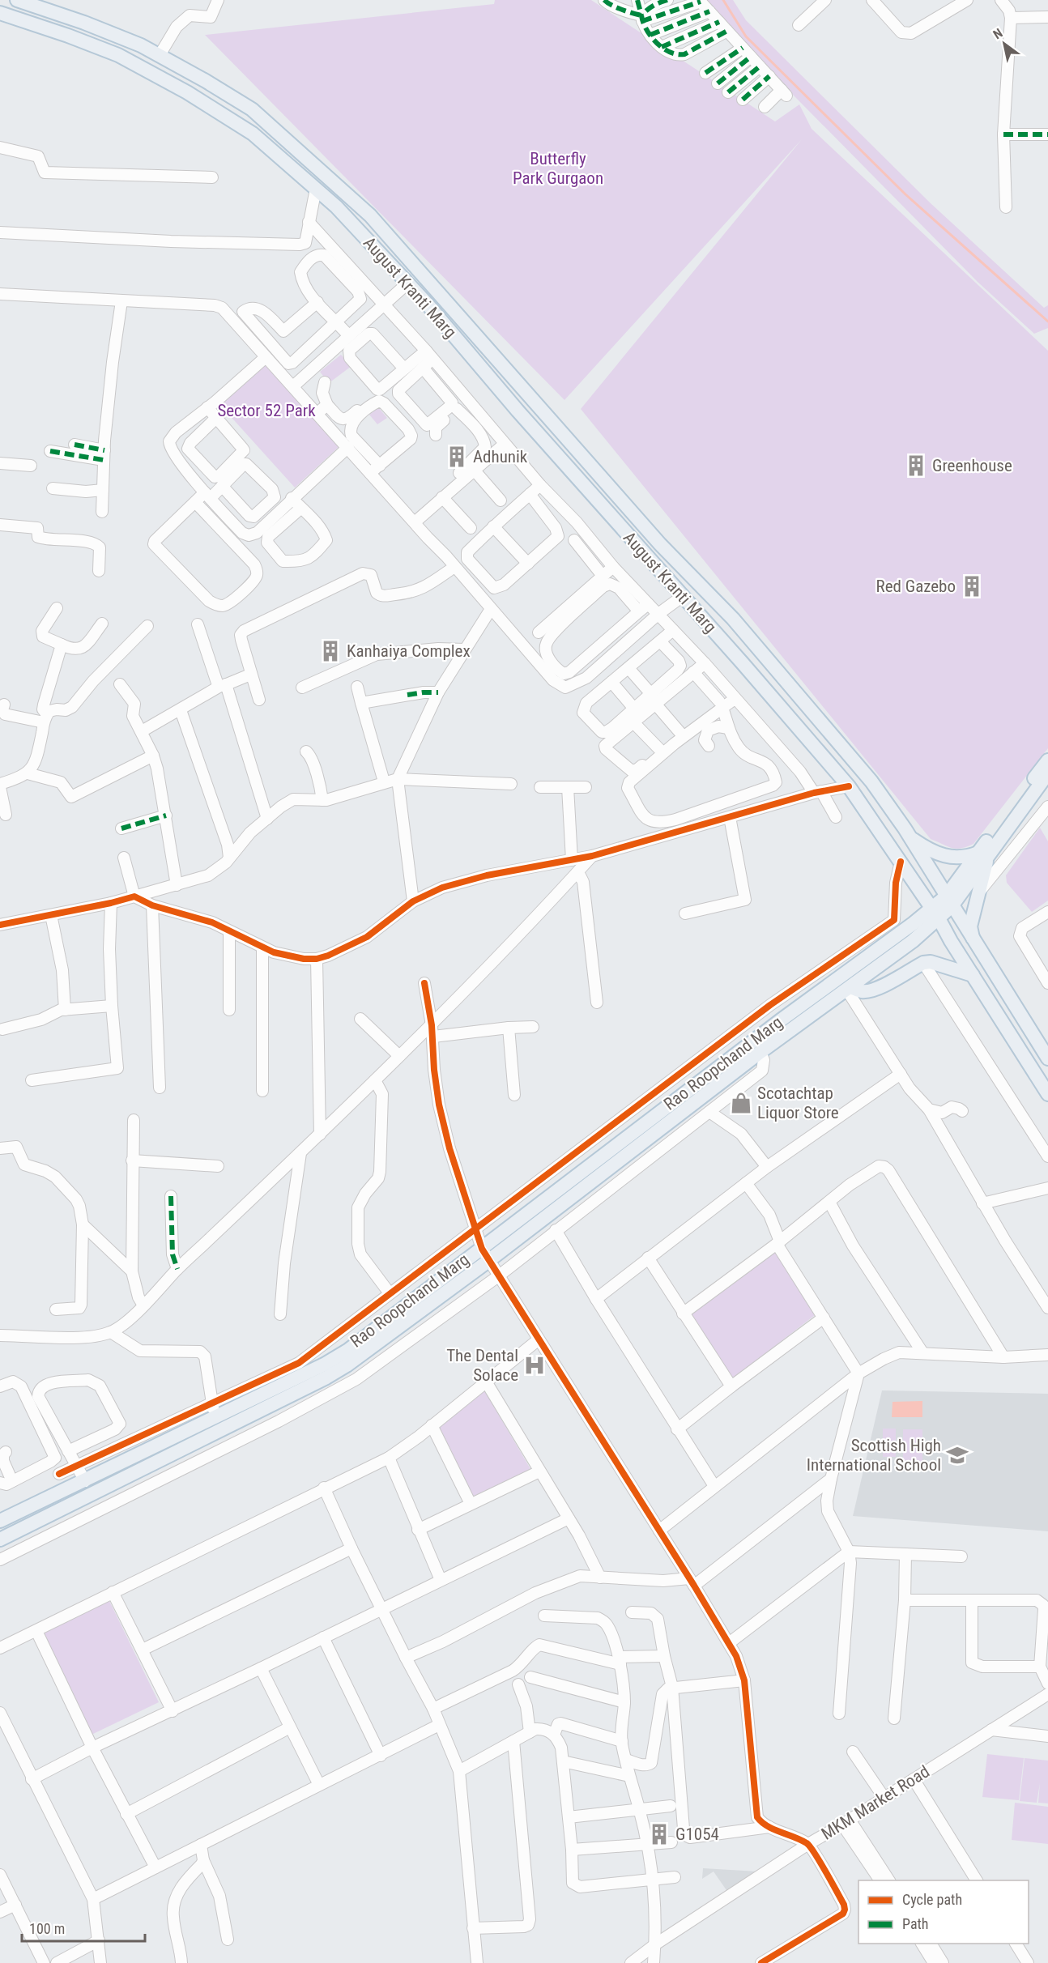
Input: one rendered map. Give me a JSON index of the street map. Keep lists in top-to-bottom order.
{
  "streets": {
    "main road": ["August Kranti Marg", "Rao Roopchand Marg"],
    "street": ["MKM Market Road"]
  },
  "crossings": [
    ["August Kranti Marg", "Rao Roopchand Marg"]
  ],
  "parks": ["Butterfly Park Gurgaon", "Sector 52 Park"],
  "places": {
    "building": [
      "Adhunik",
      "Greenhouse",
      "Red Gazebo",
      "Kanhaiya Complex",
      "G1054"
    ],
    "shop": ["Scotachtap Liquor Store"],
    "hospital": ["The Dental Solace"],
    "school or university": ["Scottish High International School"]
  },
  "legend": ["Cycle path", "Path"],
  "scale_bar": "100 m",
  "north": "top left"
}
